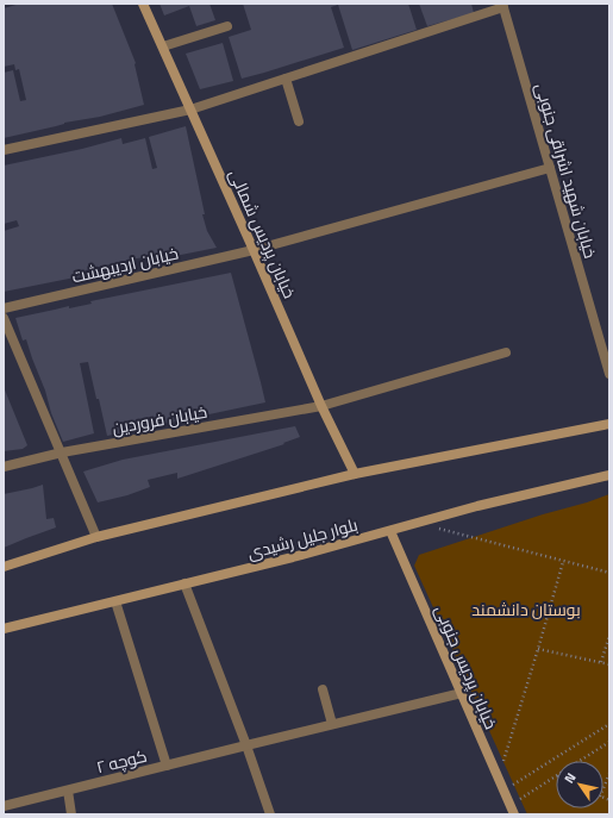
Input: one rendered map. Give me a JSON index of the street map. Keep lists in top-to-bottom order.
{
  "streets": {
    "street": [
      "خیابان شهید اشراقی جنوبی",
      "خیابان پردیس شمالی",
      "خیابان اردیبهشت",
      "خیابان فروردین",
      "بلوار جلیل رشیدی",
      "خیابان پردیس جنوبی",
      "کوچه ۲"
    ]
  },
  "crossings": [
    ["خیابان شهید اشراقی جنوبی", "خیابان اردیبهشت"],
    ["خیابان پردیس شمالی", "خیابان اردیبهشت"],
    ["خیابان پردیس شمالی", "خیابان فروردین"],
    ["بلوار جلیل رشیدی", "خیابان پردیس جنوبی"],
    ["خیابان پردیس جنوبی", "کوچه ۲"]
  ],
  "parks": ["بوستان دانشمند"],
  "north": "top left"
}
